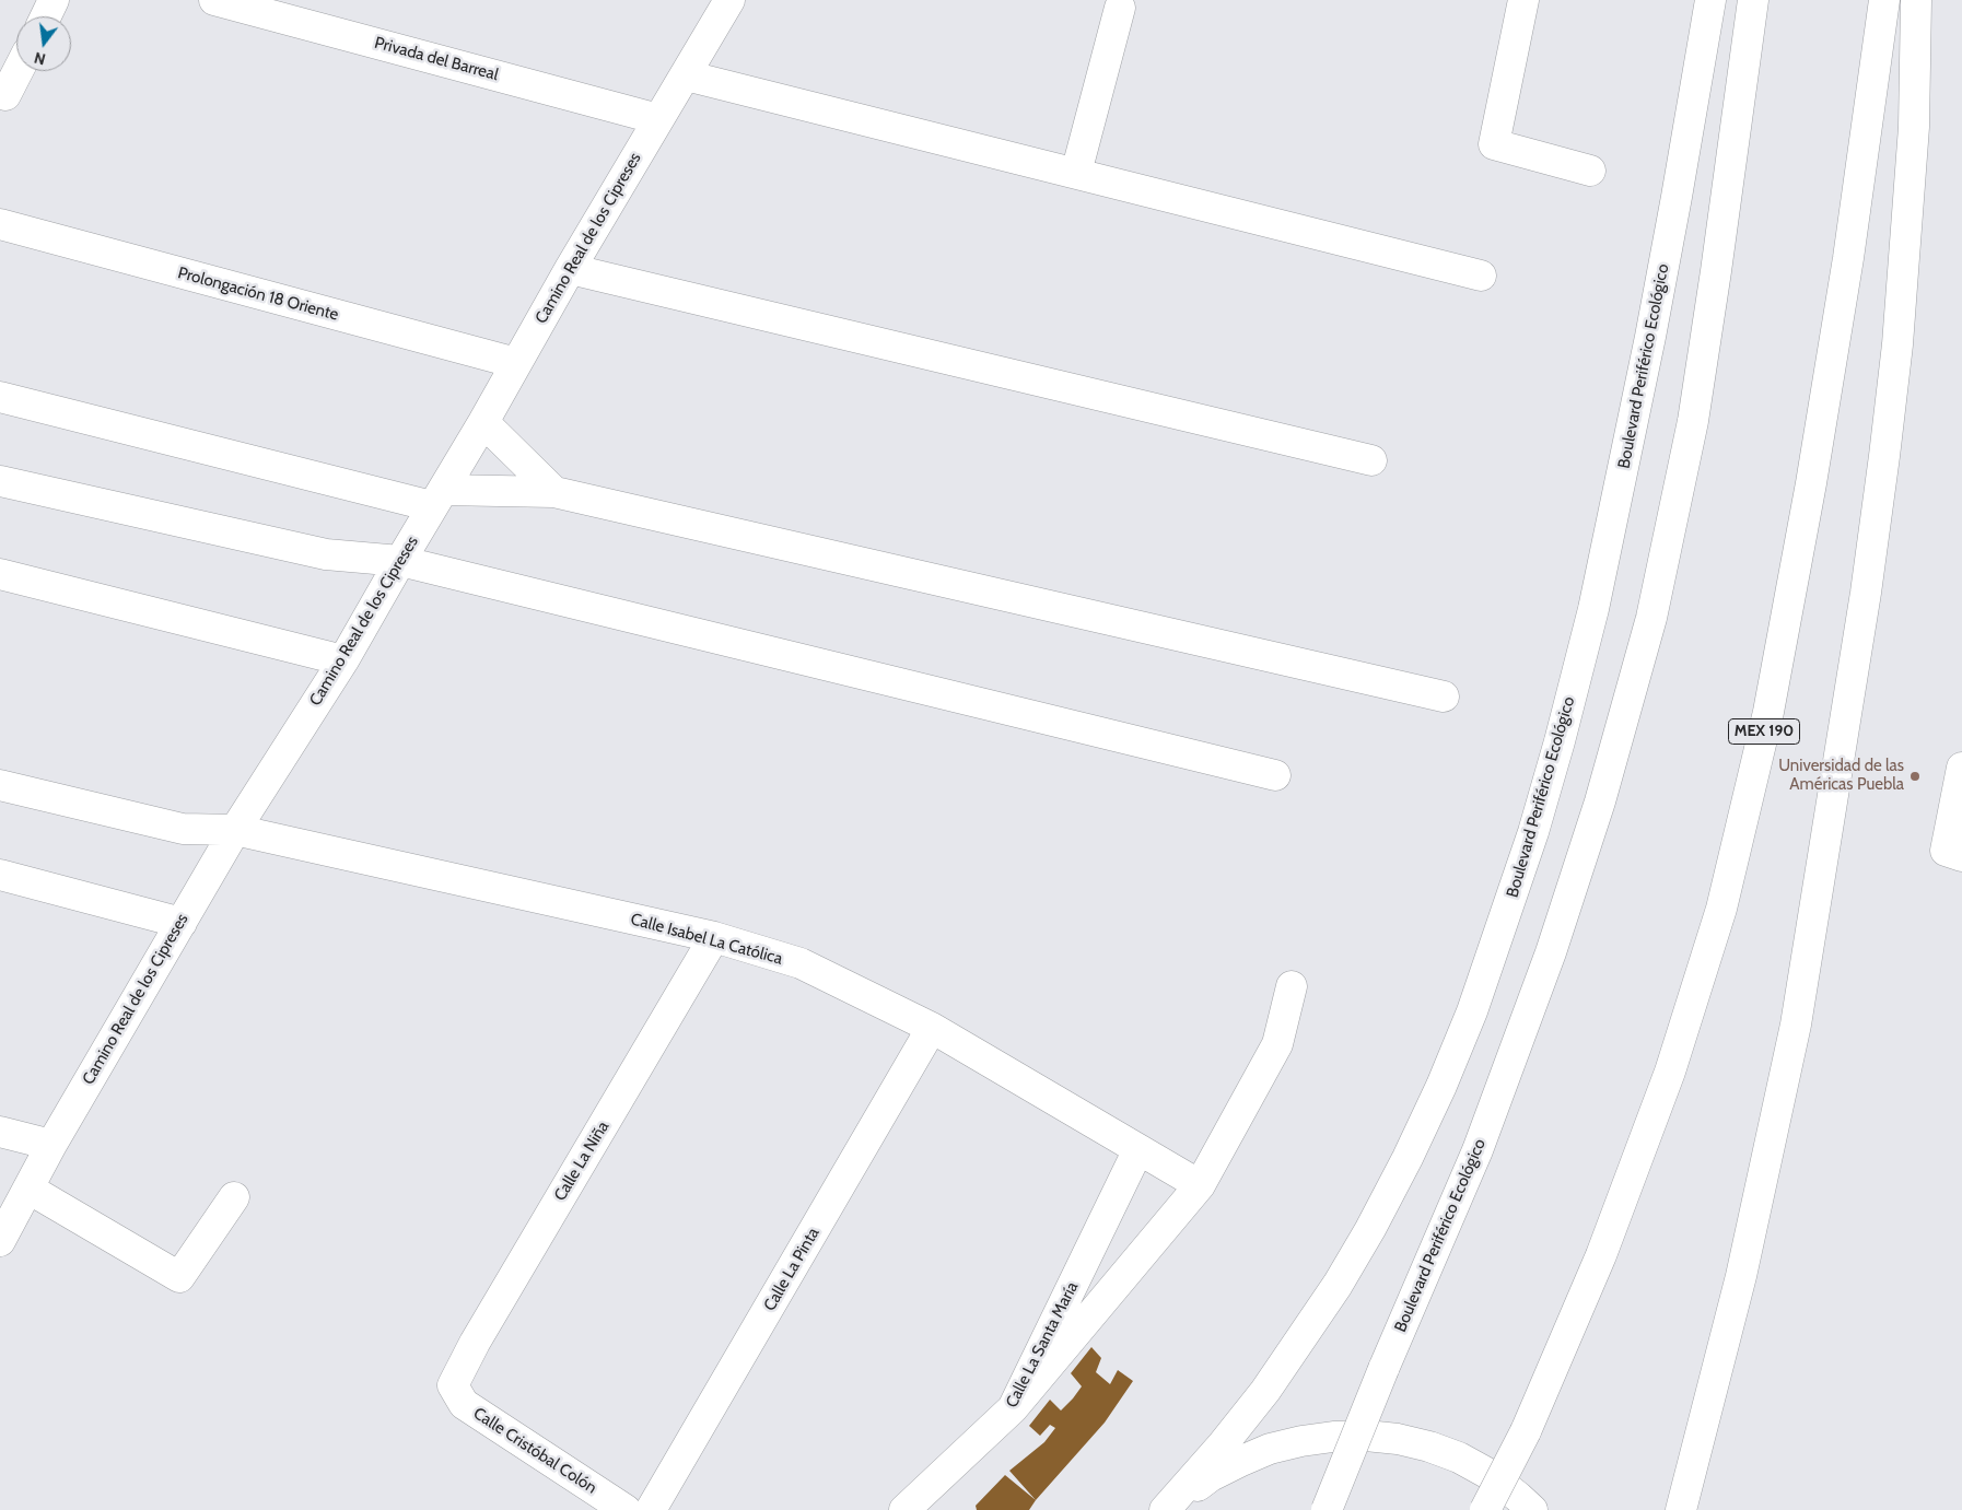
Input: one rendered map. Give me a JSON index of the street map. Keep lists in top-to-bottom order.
{
  "streets": {
    "main road": [
      "Privada del Barreal",
      "Camino Real de los Cipreses",
      "Prolongación 18 Oriente",
      "Boulevard Periférico Ecológico",
      "MEX 190",
      "Calle Isabel La Católica",
      "Calle La Niña",
      "Calle La Pinta",
      "Calle La Santa María",
      "Calle Cristóbal Colón"
    ]
  },
  "crossings": [
    ["Privada del Barreal", "Camino Real de los Cipreses"],
    ["Camino Real de los Cipreses", "Prolongación 18 Oriente"],
    ["Camino Real de los Cipreses", "Calle Isabel La Católica"],
    ["Calle Isabel La Católica", "Calle La Niña"],
    ["Calle Isabel La Católica", "Calle La Pinta"],
    ["Calle Isabel La Católica", "Calle La Santa María"],
    ["Calle La Niña", "Calle Cristóbal Colón"]
  ],
  "places": ["Universidad de las Américas Puebla"],
  "north": "bottom"
}
